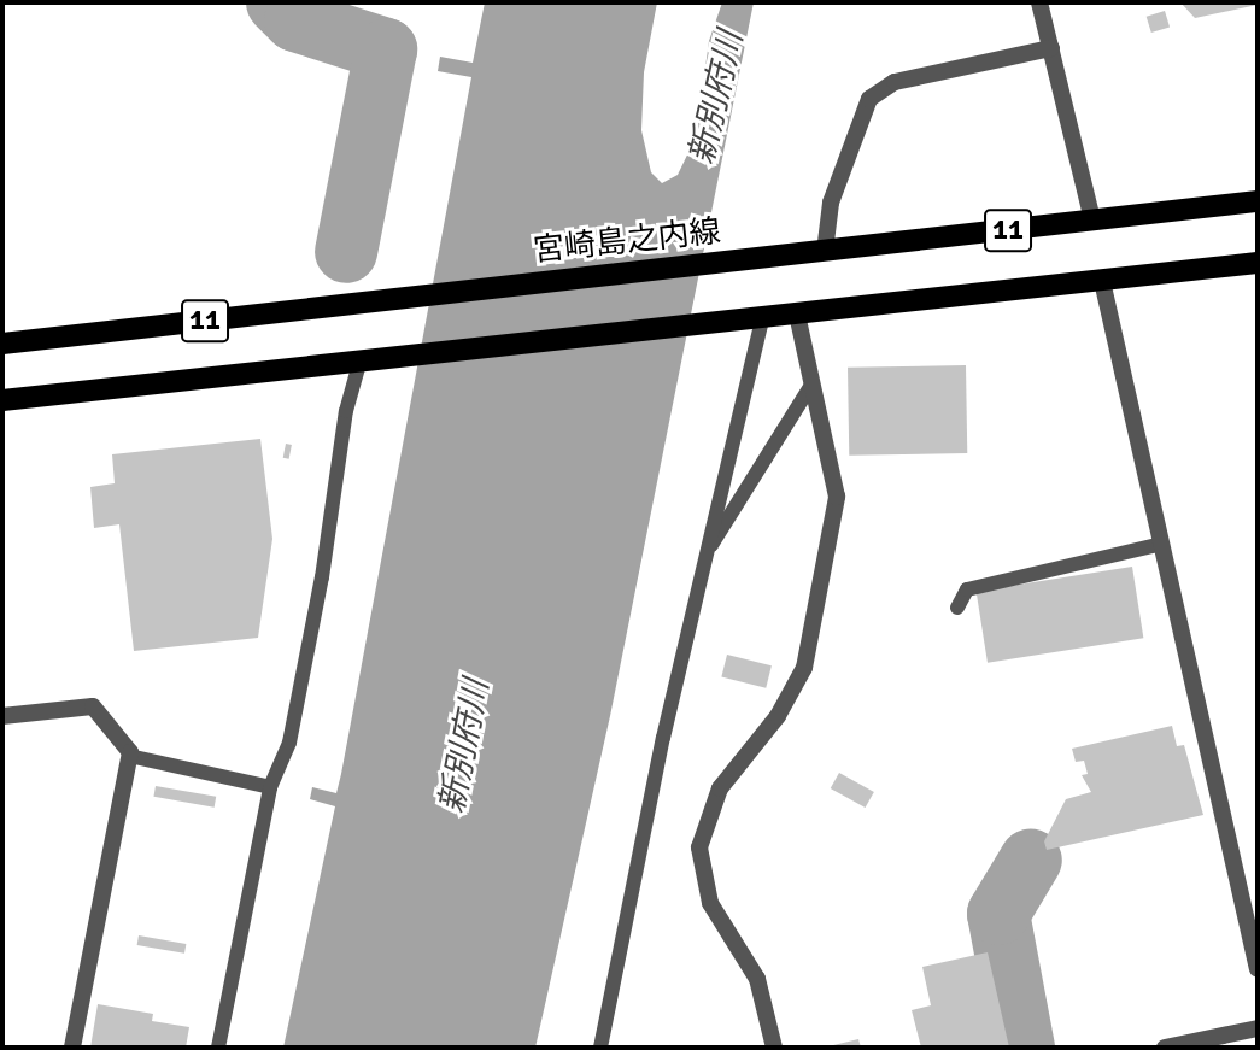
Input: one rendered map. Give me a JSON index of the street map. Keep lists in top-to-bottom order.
{
  "streets": {
    "main road": ["11", "宮崎島之内線"]
  },
  "water": ["新別府川"]
}
